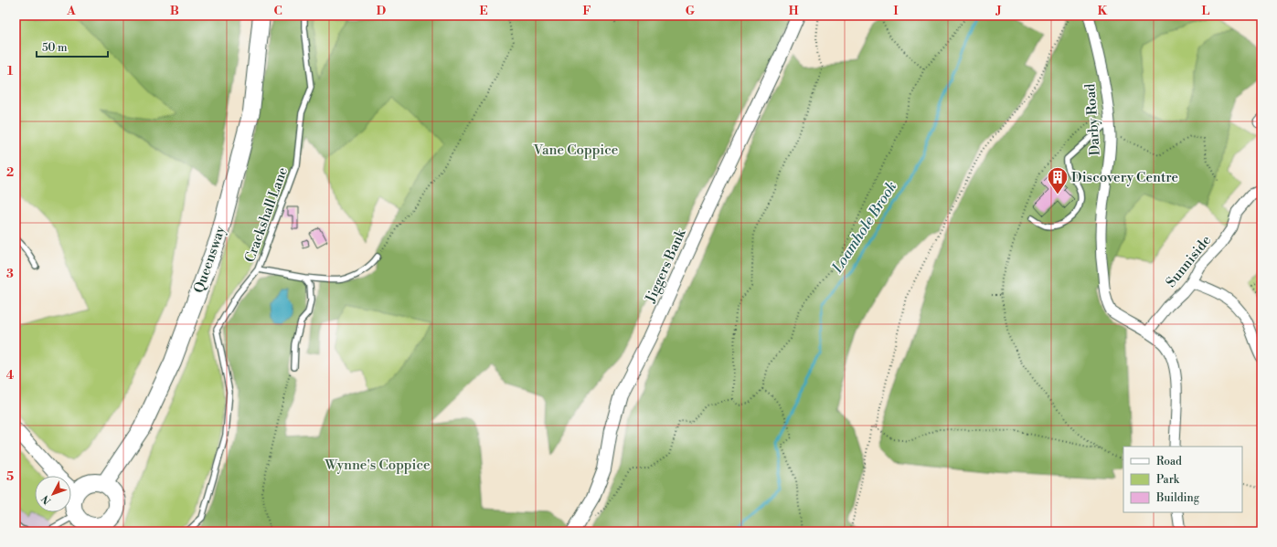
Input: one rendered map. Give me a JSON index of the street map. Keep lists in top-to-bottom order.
{
  "streets": {
    "main road": ["Queensway"],
    "street": ["Darby Road", "Sunniside", "Jiggers Bank"],
    "lane": ["Crackshall Lane"]
  },
  "crossings": [
    ["Darby Road", "Sunniside"]
  ],
  "water": ["Loamhole Brook"],
  "parks": ["Vane Coppice", "Wynne's Coppice"],
  "places": {
    "building": ["Discovery Centre"]
  },
  "legend": ["Road", "Park", "Building"],
  "scale_bar": "50 m",
  "north": "bottom left",
  "grid": {
    "columns": [
      "A",
      "B",
      "C",
      "D",
      "E",
      "F",
      "G",
      "H",
      "I",
      "J",
      "K",
      "L"
    ],
    "rows": [
      "1",
      "2",
      "3",
      "4",
      "5"
    ]
  }
}
